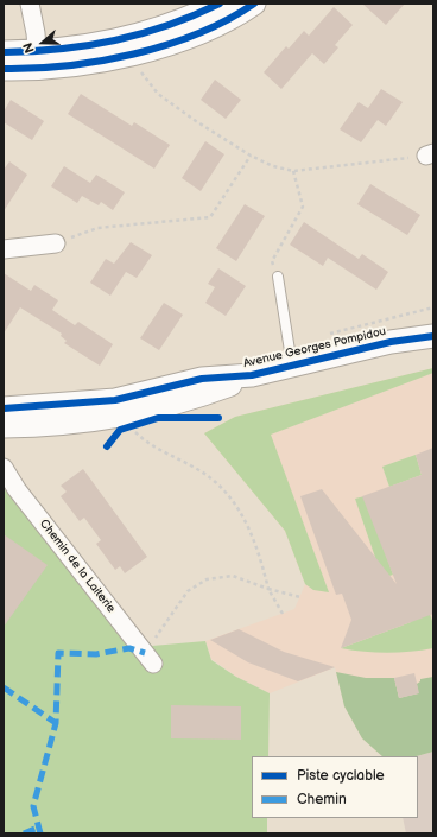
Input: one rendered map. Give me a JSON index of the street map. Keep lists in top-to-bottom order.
{
  "streets": {
    "street": ["Avenue Georges Pompidou", "Chemin de la Laiterie"]
  },
  "legend": ["Piste cyclable", "Chemin"],
  "north": "left"
}
